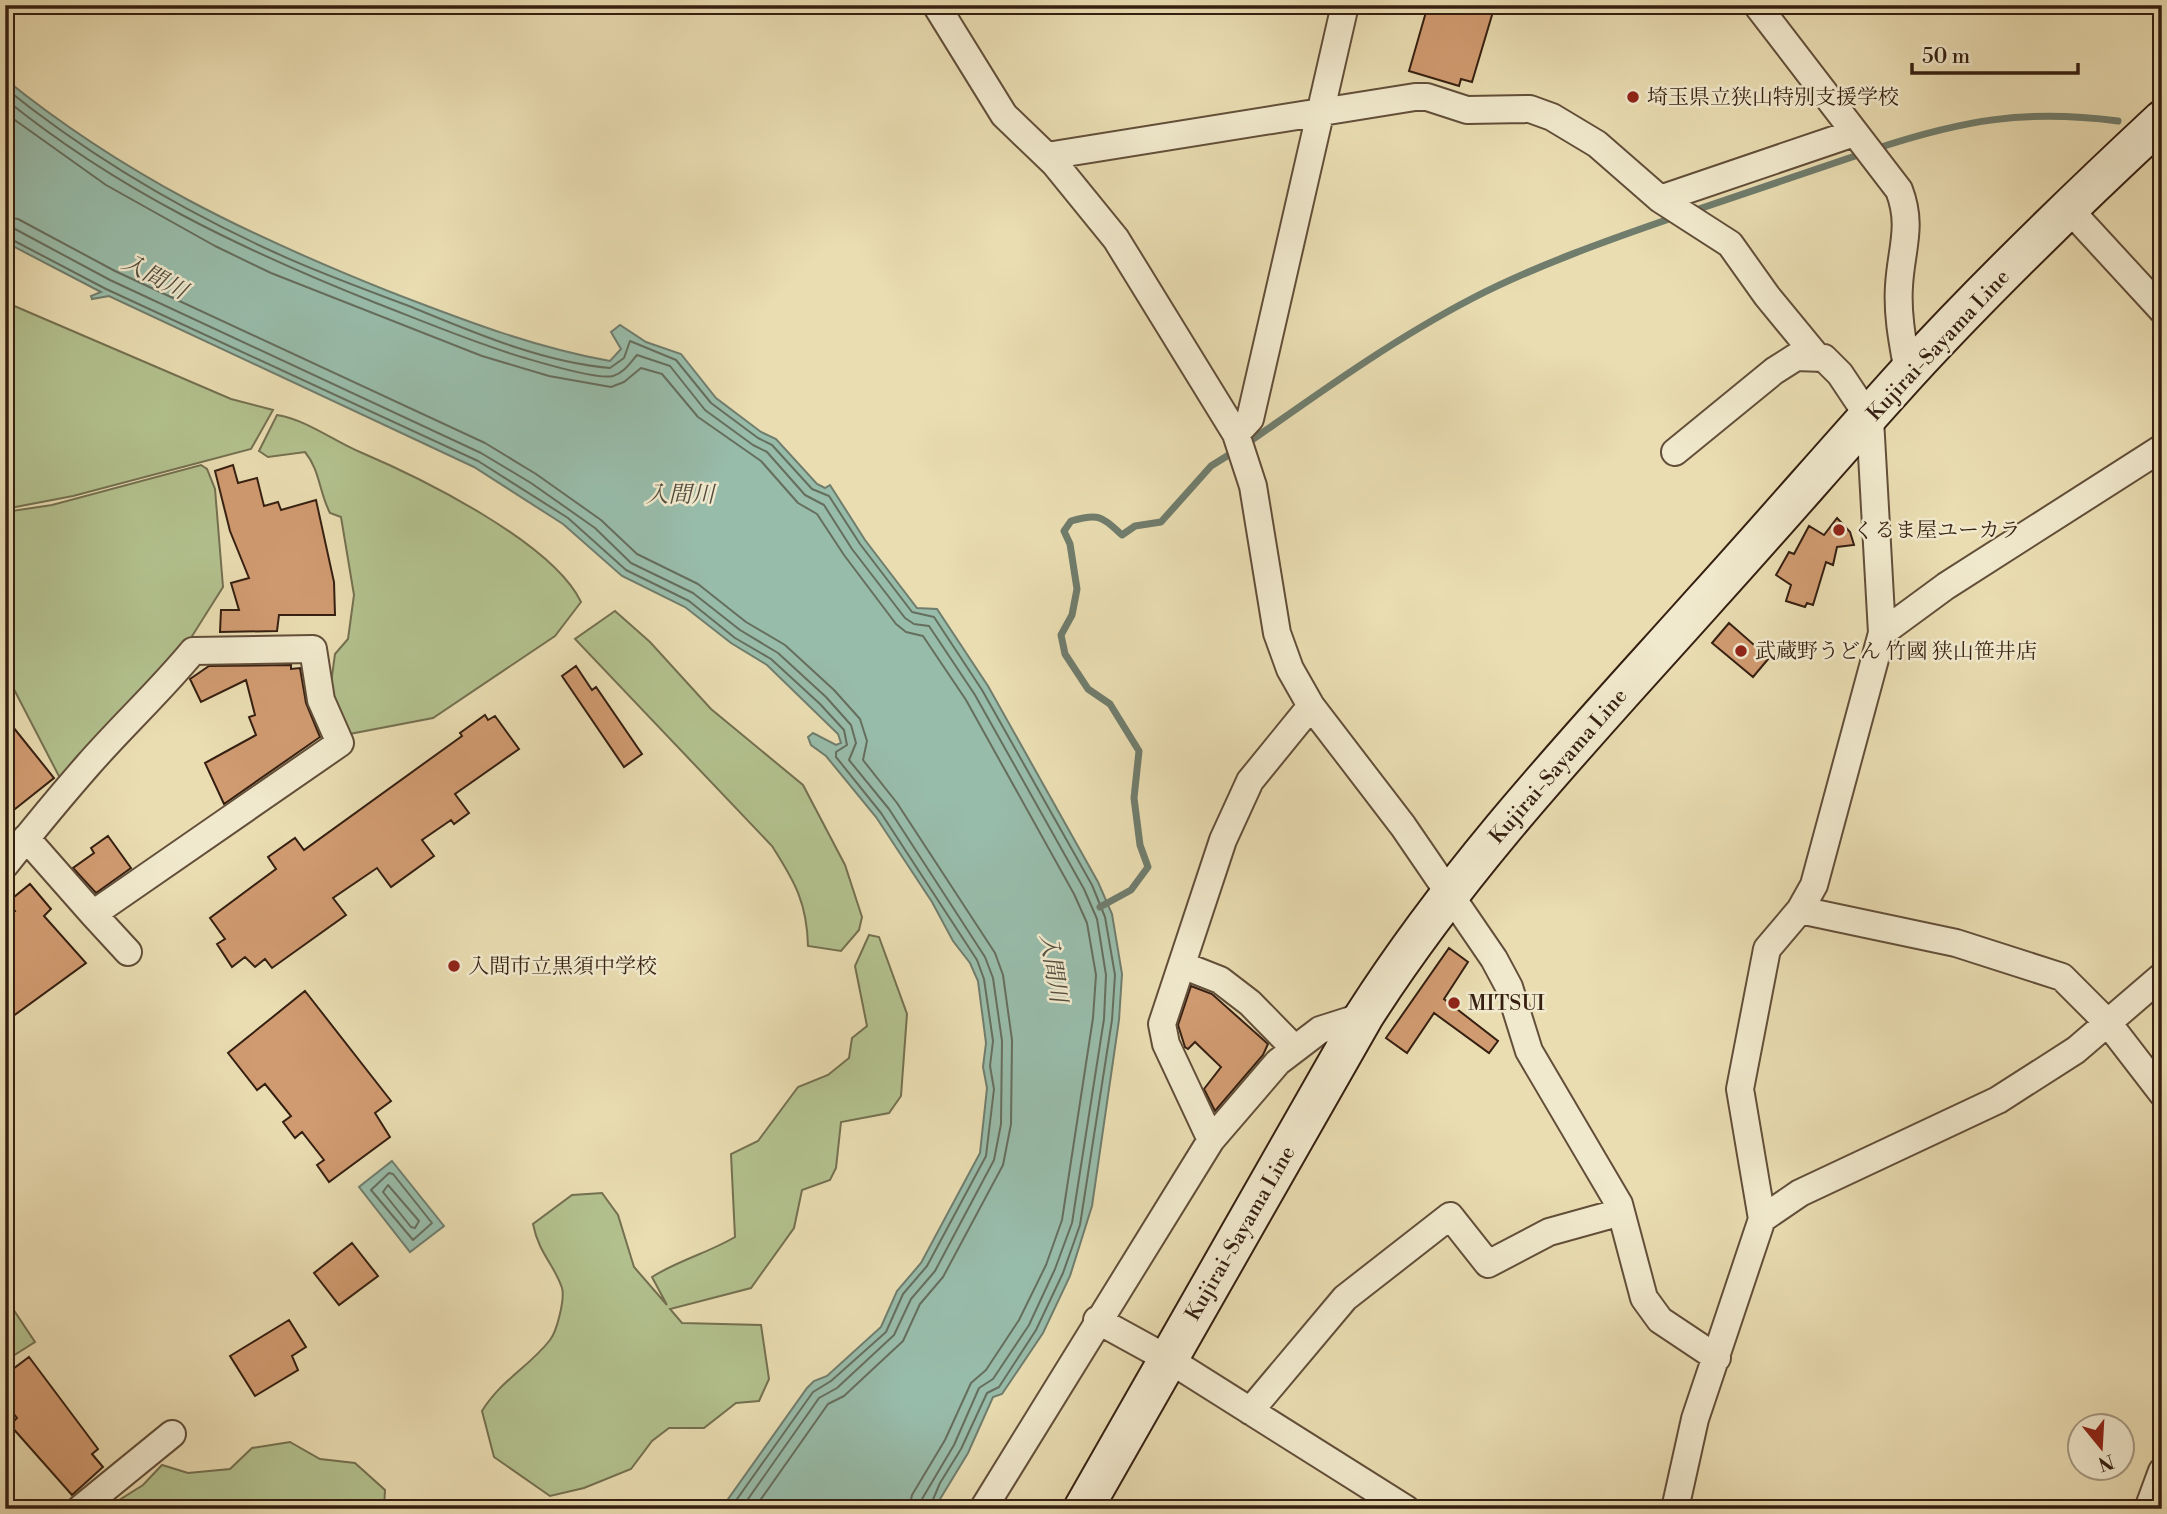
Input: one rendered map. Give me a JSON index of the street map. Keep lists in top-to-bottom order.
{
  "streets": {
    "main road": ["Kujirai-Sayama Line"]
  },
  "water": ["入間川"],
  "places": [
    "埼玉県立狭山特別支援学校",
    "くるま屋ユーカラ",
    "武蔵野うどん 竹國 狭山笹井店",
    "入間市立黒須中学校",
    "MITSUI"
  ],
  "scale_bar": "50 m",
  "north": "bottom"
}
